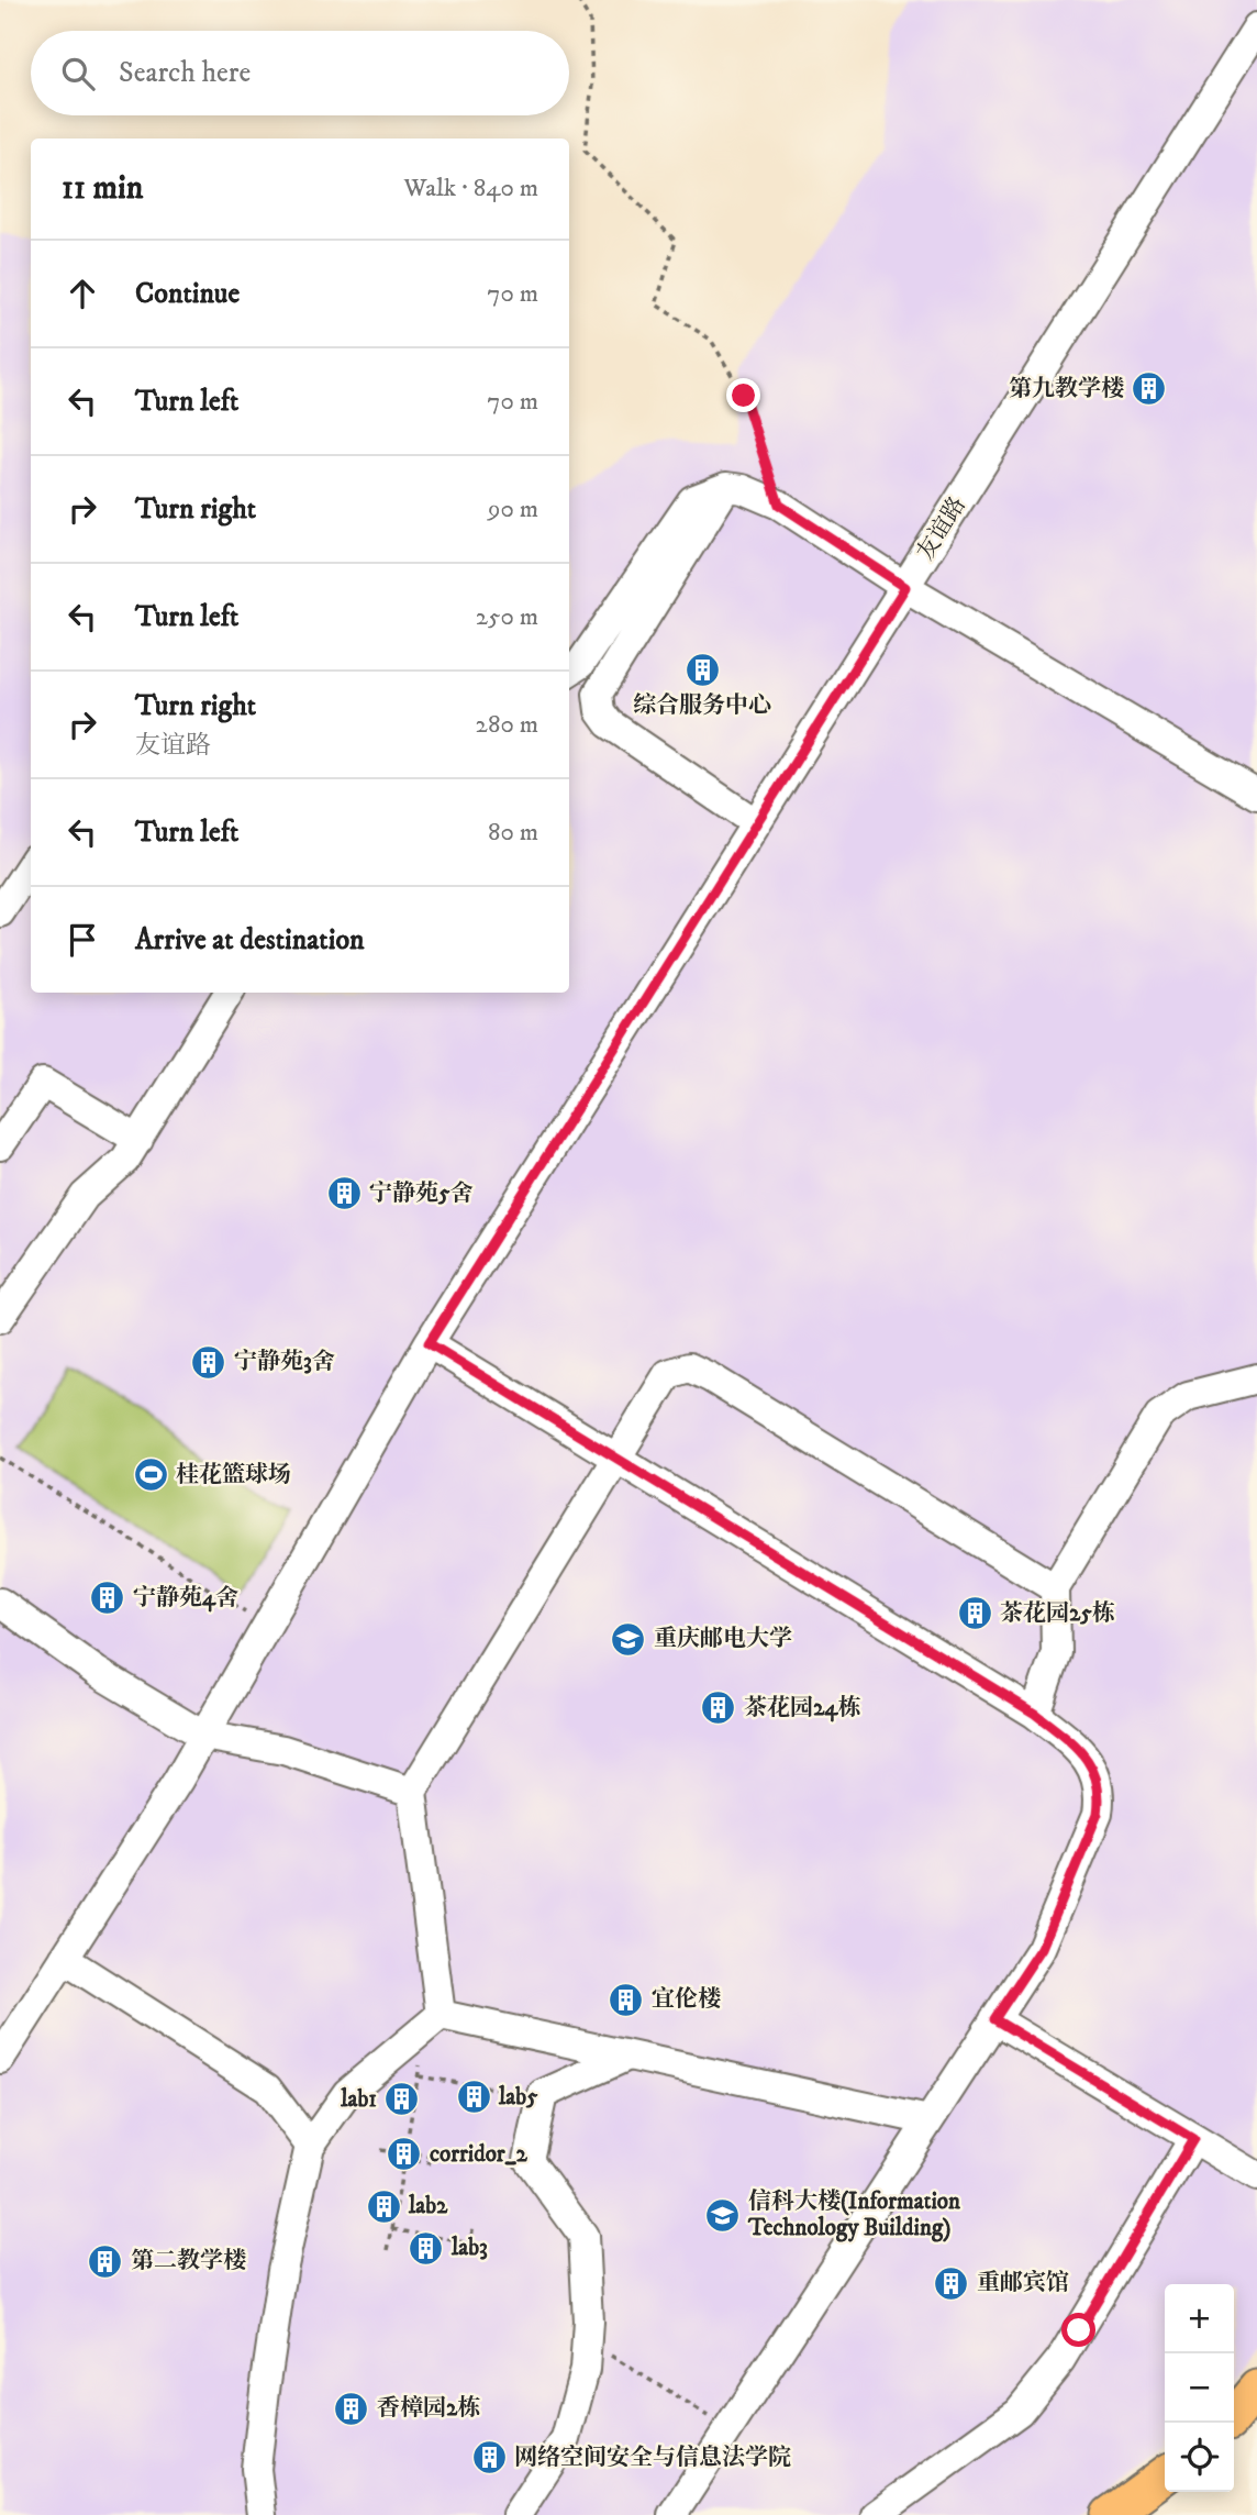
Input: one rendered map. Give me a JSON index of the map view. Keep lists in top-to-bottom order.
{
  "streets": {
    "street": ["友谊路"]
  },
  "places": {
    "building": [
      "第九教学楼",
      "综合服务中心",
      "宁静苑5舍",
      "宁静苑3舍",
      "宁静苑4舍",
      "茶花园25栋",
      "茶花园24栋",
      "宜伦楼",
      "lab5",
      "lab1",
      "corridor_2",
      "lab2",
      "lab3",
      "第二教学楼",
      "重邮宾馆",
      "香樟园2栋",
      "网络空间安全与信息法学院"
    ],
    "sports": ["桂花篮球场"],
    "school or university": ["重庆邮电大学", "信科大楼(Information Technology Building)"]
  },
  "page": {
    "search": "Search here",
    "heading": ["11 min", "Walk · 840 m"],
    "list": [
      ["Continue", "70 m"],
      ["Turn left", "70 m"],
      ["Turn right", "90 m"],
      ["Turn left", "250 m"],
      ["Turn right", "友谊路", "280 m"],
      ["Turn left", "80 m"],
      "Arrive at destination"
    ],
    "map_buttons": ["+", "−"]
  }
}
